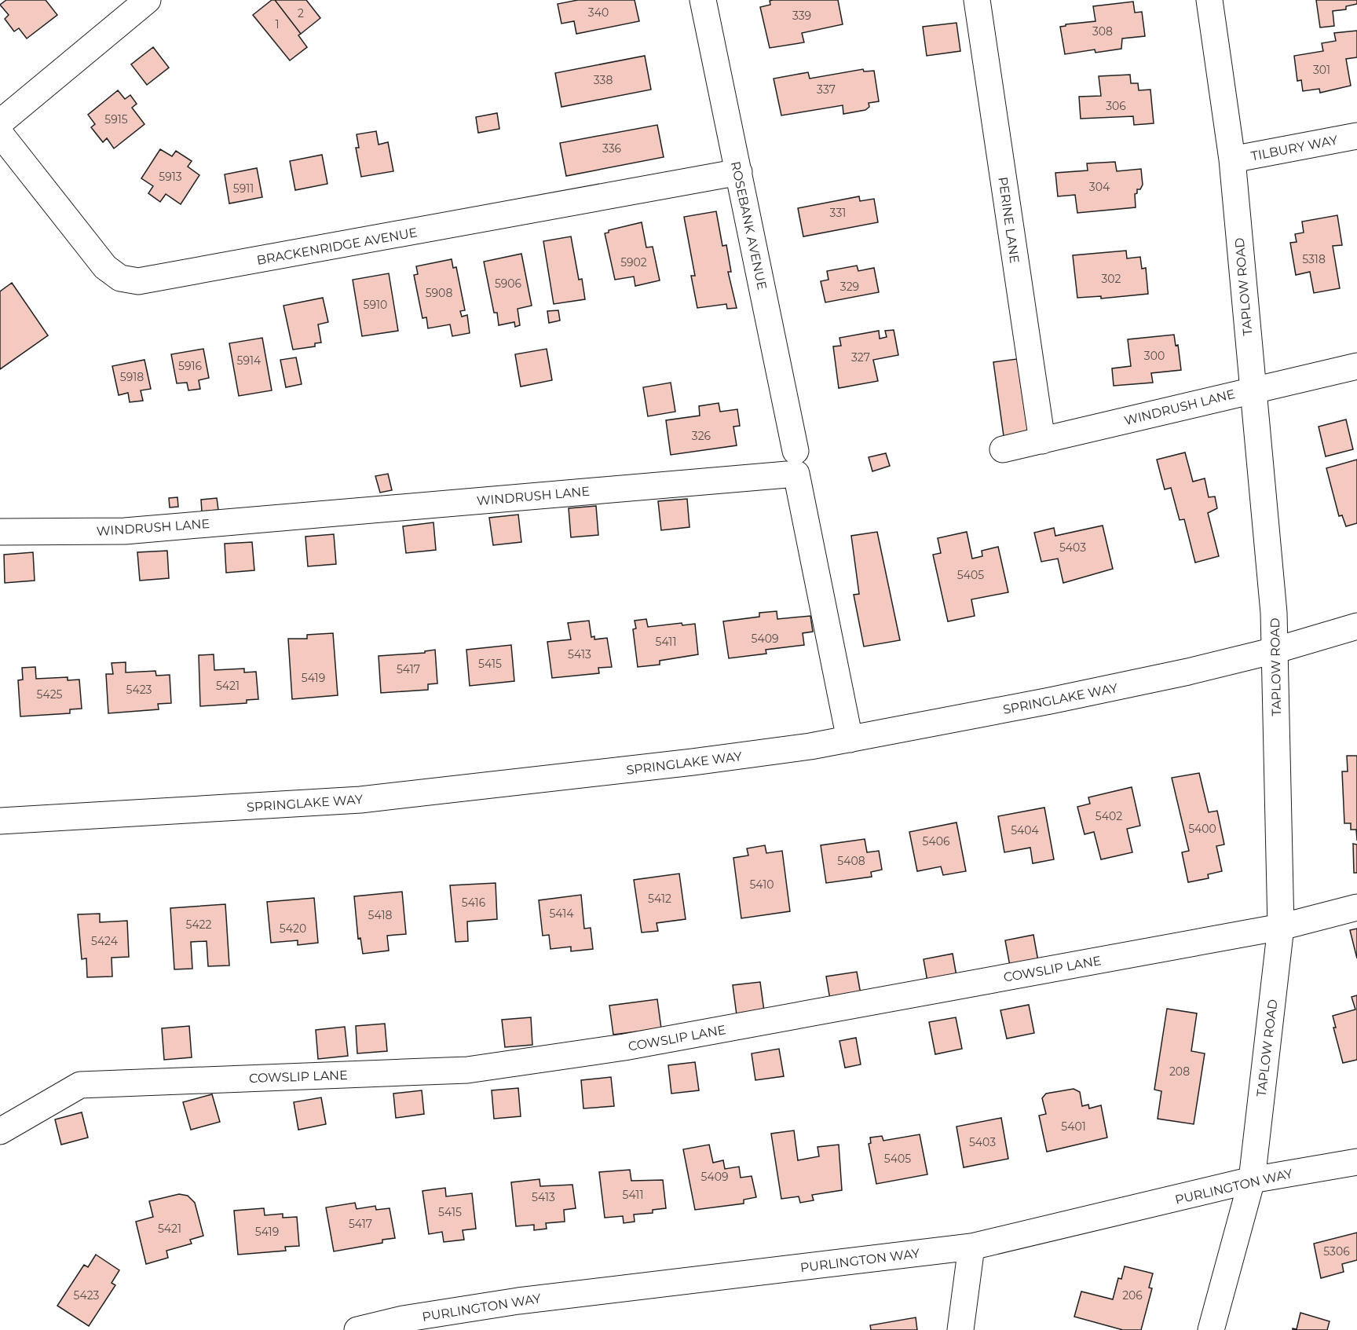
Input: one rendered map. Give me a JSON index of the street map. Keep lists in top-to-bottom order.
{
  "streets": {
    "street": [
      "TILBURY WAY",
      "PERINE LANE",
      "ROSEBANK AVENUE",
      "BRACKENRIDGE AVENUE",
      "TAPLOW ROAD",
      "WINDRUSH LANE",
      "SPRINGLAKE WAY",
      "COWSLIP LANE",
      "PURLINGTON WAY"
    ]
  },
  "crossings": [
    ["TILBURY WAY", "TAPLOW ROAD"],
    ["PERINE LANE", "WINDRUSH LANE"],
    ["ROSEBANK AVENUE", "BRACKENRIDGE AVENUE"],
    ["TAPLOW ROAD", "WINDRUSH LANE"],
    ["TAPLOW ROAD", "SPRINGLAKE WAY"],
    ["TAPLOW ROAD", "COWSLIP LANE"],
    ["TAPLOW ROAD", "PURLINGTON WAY"],
    ["WINDRUSH LANE", "SPRINGLAKE WAY"]
  ],
  "house_numbers": [
    "340",
    "2",
    "339",
    "1",
    "308",
    "301",
    "338",
    "337",
    "306",
    "5915",
    "336",
    "5913",
    "304",
    "5911",
    "331",
    "5318",
    "5902",
    "302",
    "5906",
    "329",
    "5908",
    "5910",
    "300",
    "327",
    "5914",
    "5916",
    "5918",
    "326",
    "5403",
    "5405",
    "5409",
    "5411",
    "5413",
    "5415",
    "5417",
    "5419",
    "5421",
    "5423",
    "5425",
    "5402",
    "5400",
    "5404",
    "5406",
    "5408",
    "5410",
    "5412",
    "5416",
    "5414",
    "5418",
    "5422",
    "5420",
    "5424",
    "208",
    "5401",
    "5403",
    "5405",
    "5409",
    "5411",
    "5413",
    "5415",
    "5417",
    "5421",
    "5419",
    "5306",
    "5423",
    "206"
  ]
}
